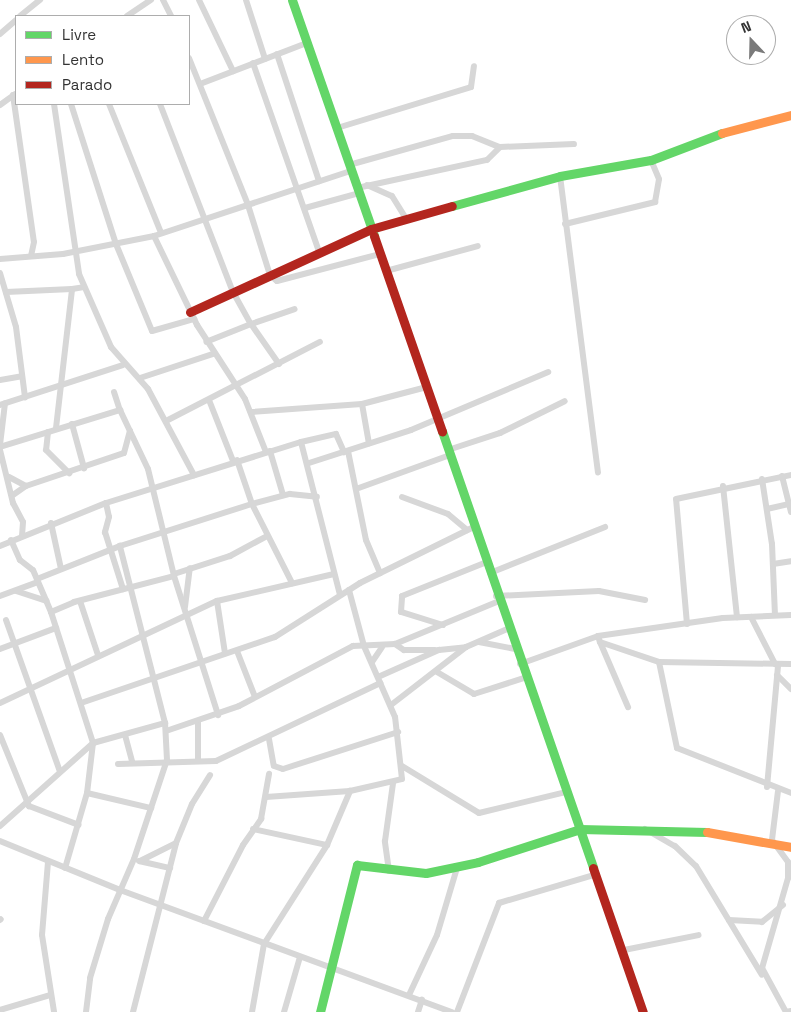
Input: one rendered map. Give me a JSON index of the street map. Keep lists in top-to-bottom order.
{
  "legend": ["Livre", "Lento", "Parado"],
  "north": "top"
}
